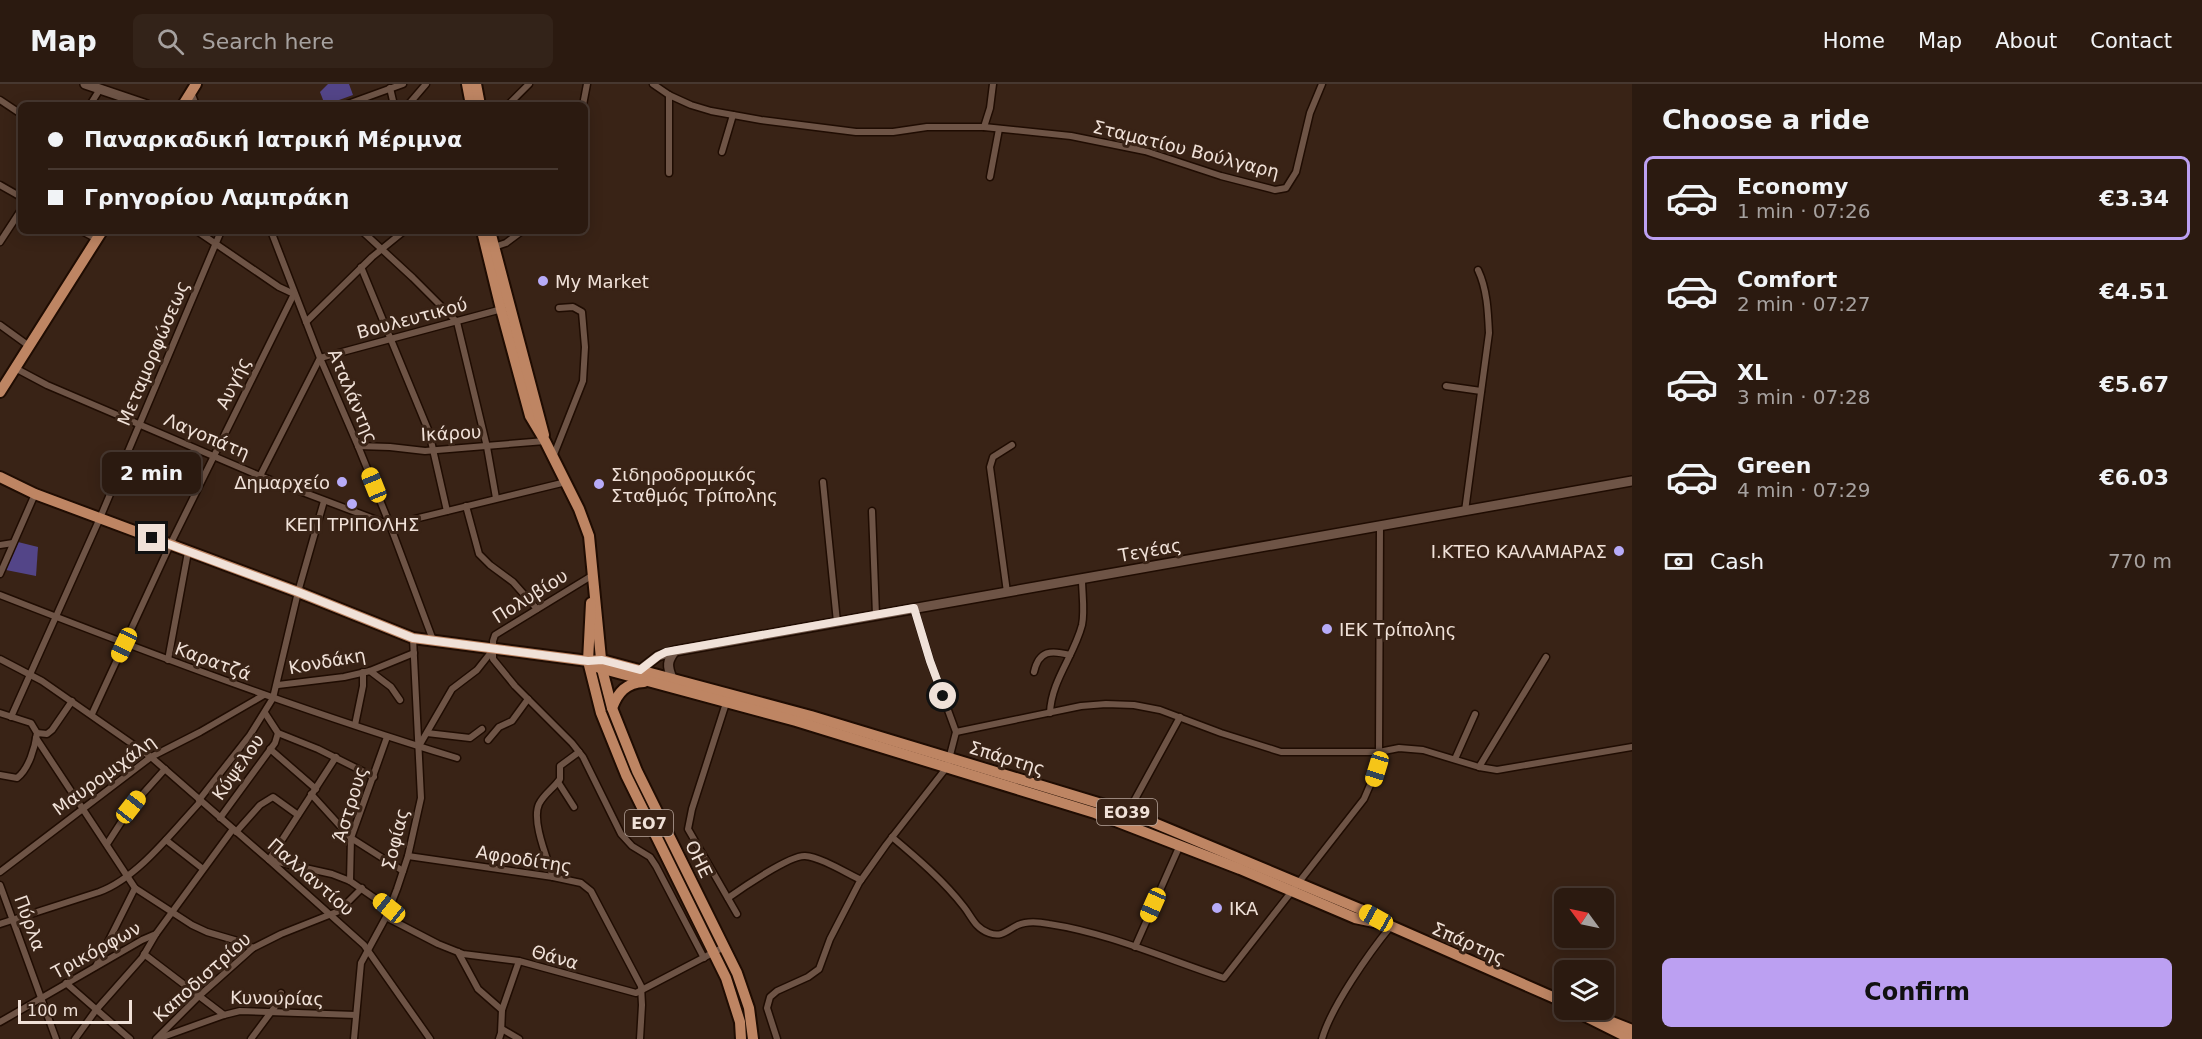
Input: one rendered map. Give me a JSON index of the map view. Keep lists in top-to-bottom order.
{
  "streets": {
    "main road": [
      "Τεγέας",
      "Σπάρτης",
      "ΕΟ39",
      "ΕΟ7",
      "ΟΗΕ"
    ],
    "street": [
      "Σταματίου Βούλγαρη",
      "Βουλευτικού",
      "Μεταμορφώσεως",
      "Αυγής",
      "Αταλάντης",
      "Ικάρου",
      "Λαγοπάτη",
      "Πολυβίου",
      "Καρατζά",
      "Κονδάκη",
      "Κύψελου",
      "Μαυρομιχάλη",
      "Άστρους",
      "Σοφίας",
      "Αφροδίτης",
      "Παλλαντίου",
      "Πύρλα",
      "Τρικόρφων",
      "Θάνα",
      "Καποδιστρίου",
      "Κυνουρίας"
    ]
  },
  "crossings": [
    ["Βουλευτικού", "Αταλάντης"],
    ["Βουλευτικού", "ΕΟ7"],
    ["Μεταμορφώσεως", "Λαγοπάτη"],
    ["Μεταμορφώσεως", "Καρατζά"],
    ["Μεταμορφώσεως", "ΕΟ39"],
    ["Μεταμορφώσεως", "Παλλαντίου"],
    ["Αυγής", "Αταλάντης"],
    ["Αυγής", "Λαγοπάτη"],
    ["Αυγής", "Καρατζά"],
    ["Αυγής", "ΕΟ39"],
    ["Αυγής", "Παλλαντίου"],
    ["Αταλάντης", "Ικάρου"],
    ["Αταλάντης", "Λαγοπάτη"],
    ["Αταλάντης", "ΕΟ39"],
    ["Ικάρου", "ΕΟ7"],
    ["Τεγέας", "Σπάρτης"],
    ["Πολυβίου", "ΕΟ39"],
    ["Πολυβίου", "ΕΟ7"],
    ["Καρατζά", "Μαυρομιχάλη"],
    ["Καρατζά", "Άστρους"],
    ["Καρατζά", "Σοφίας"],
    ["Κονδάκη", "Σοφίας"],
    ["Σπάρτης", "ΕΟ39"],
    ["Σπάρτης", "ΕΟ7"],
    ["Σπάρτης", "ΟΗΕ"],
    ["Κύψελου", "Παλλαντίου"],
    ["Μαυρομιχάλη", "Παλλαντίου"],
    ["ΕΟ39", "ΕΟ7"],
    ["ΕΟ39", "Σοφίας"],
    ["ΕΟ39", "ΟΗΕ"],
    ["ΕΟ7", "ΟΗΕ"],
    ["Σοφίας", "Αφροδίτης"],
    ["Σοφίας", "Παλλαντίου"],
    ["Σοφίας", "Θάνα"],
    ["Σοφίας", "Κυνουρίας"],
    ["Αφροδίτης", "Θάνα"],
    ["Παλλαντίου", "Τρικόρφων"],
    ["Παλλαντίου", "Καποδιστρίου"],
    ["Πύρλα", "Τρικόρφων"],
    ["Καποδιστρίου", "Κυνουρίας"]
  ],
  "places": [
    "My Market",
    "Δημαρχείο",
    "Σιδηροδρομικός Σταθμός Τρίπολης",
    "ΚΕΠ ΤΡΙΠΟΛΗΣ",
    "Ι.ΚΤΕΟ ΚΑΛΑΜΑΡΑΣ",
    "ΙΕΚ Τρίπολης",
    "ΙΚΑ"
  ],
  "scale_bar": "100 m",
  "north": "top left",
  "page": {
    "header": "Map",
    "search": "Search here",
    "nav": [
      "Home",
      "Map",
      "About",
      "Contact"
    ],
    "heading": "Choose a ride",
    "banner": ["Παναρκαδική Ιατρική Μέριμνα", "Γρηγορίου Λαμπράκη"],
    "list": [
      {
        "name": "Economy",
        "note": "1 min · 07:26",
        "value": "€3.34"
      },
      {
        "name": "Comfort",
        "note": "2 min · 07:27",
        "value": "€4.51"
      },
      {
        "name": "XL",
        "note": "3 min · 07:28",
        "value": "€5.67"
      },
      {
        "name": "Green",
        "note": "4 min · 07:29",
        "value": "€6.03"
      }
    ],
    "bubble": "2 min",
    "pay": ["Cash", "770 m"],
    "buttons": "Confirm",
    "scale": "100 m"
  }
}
